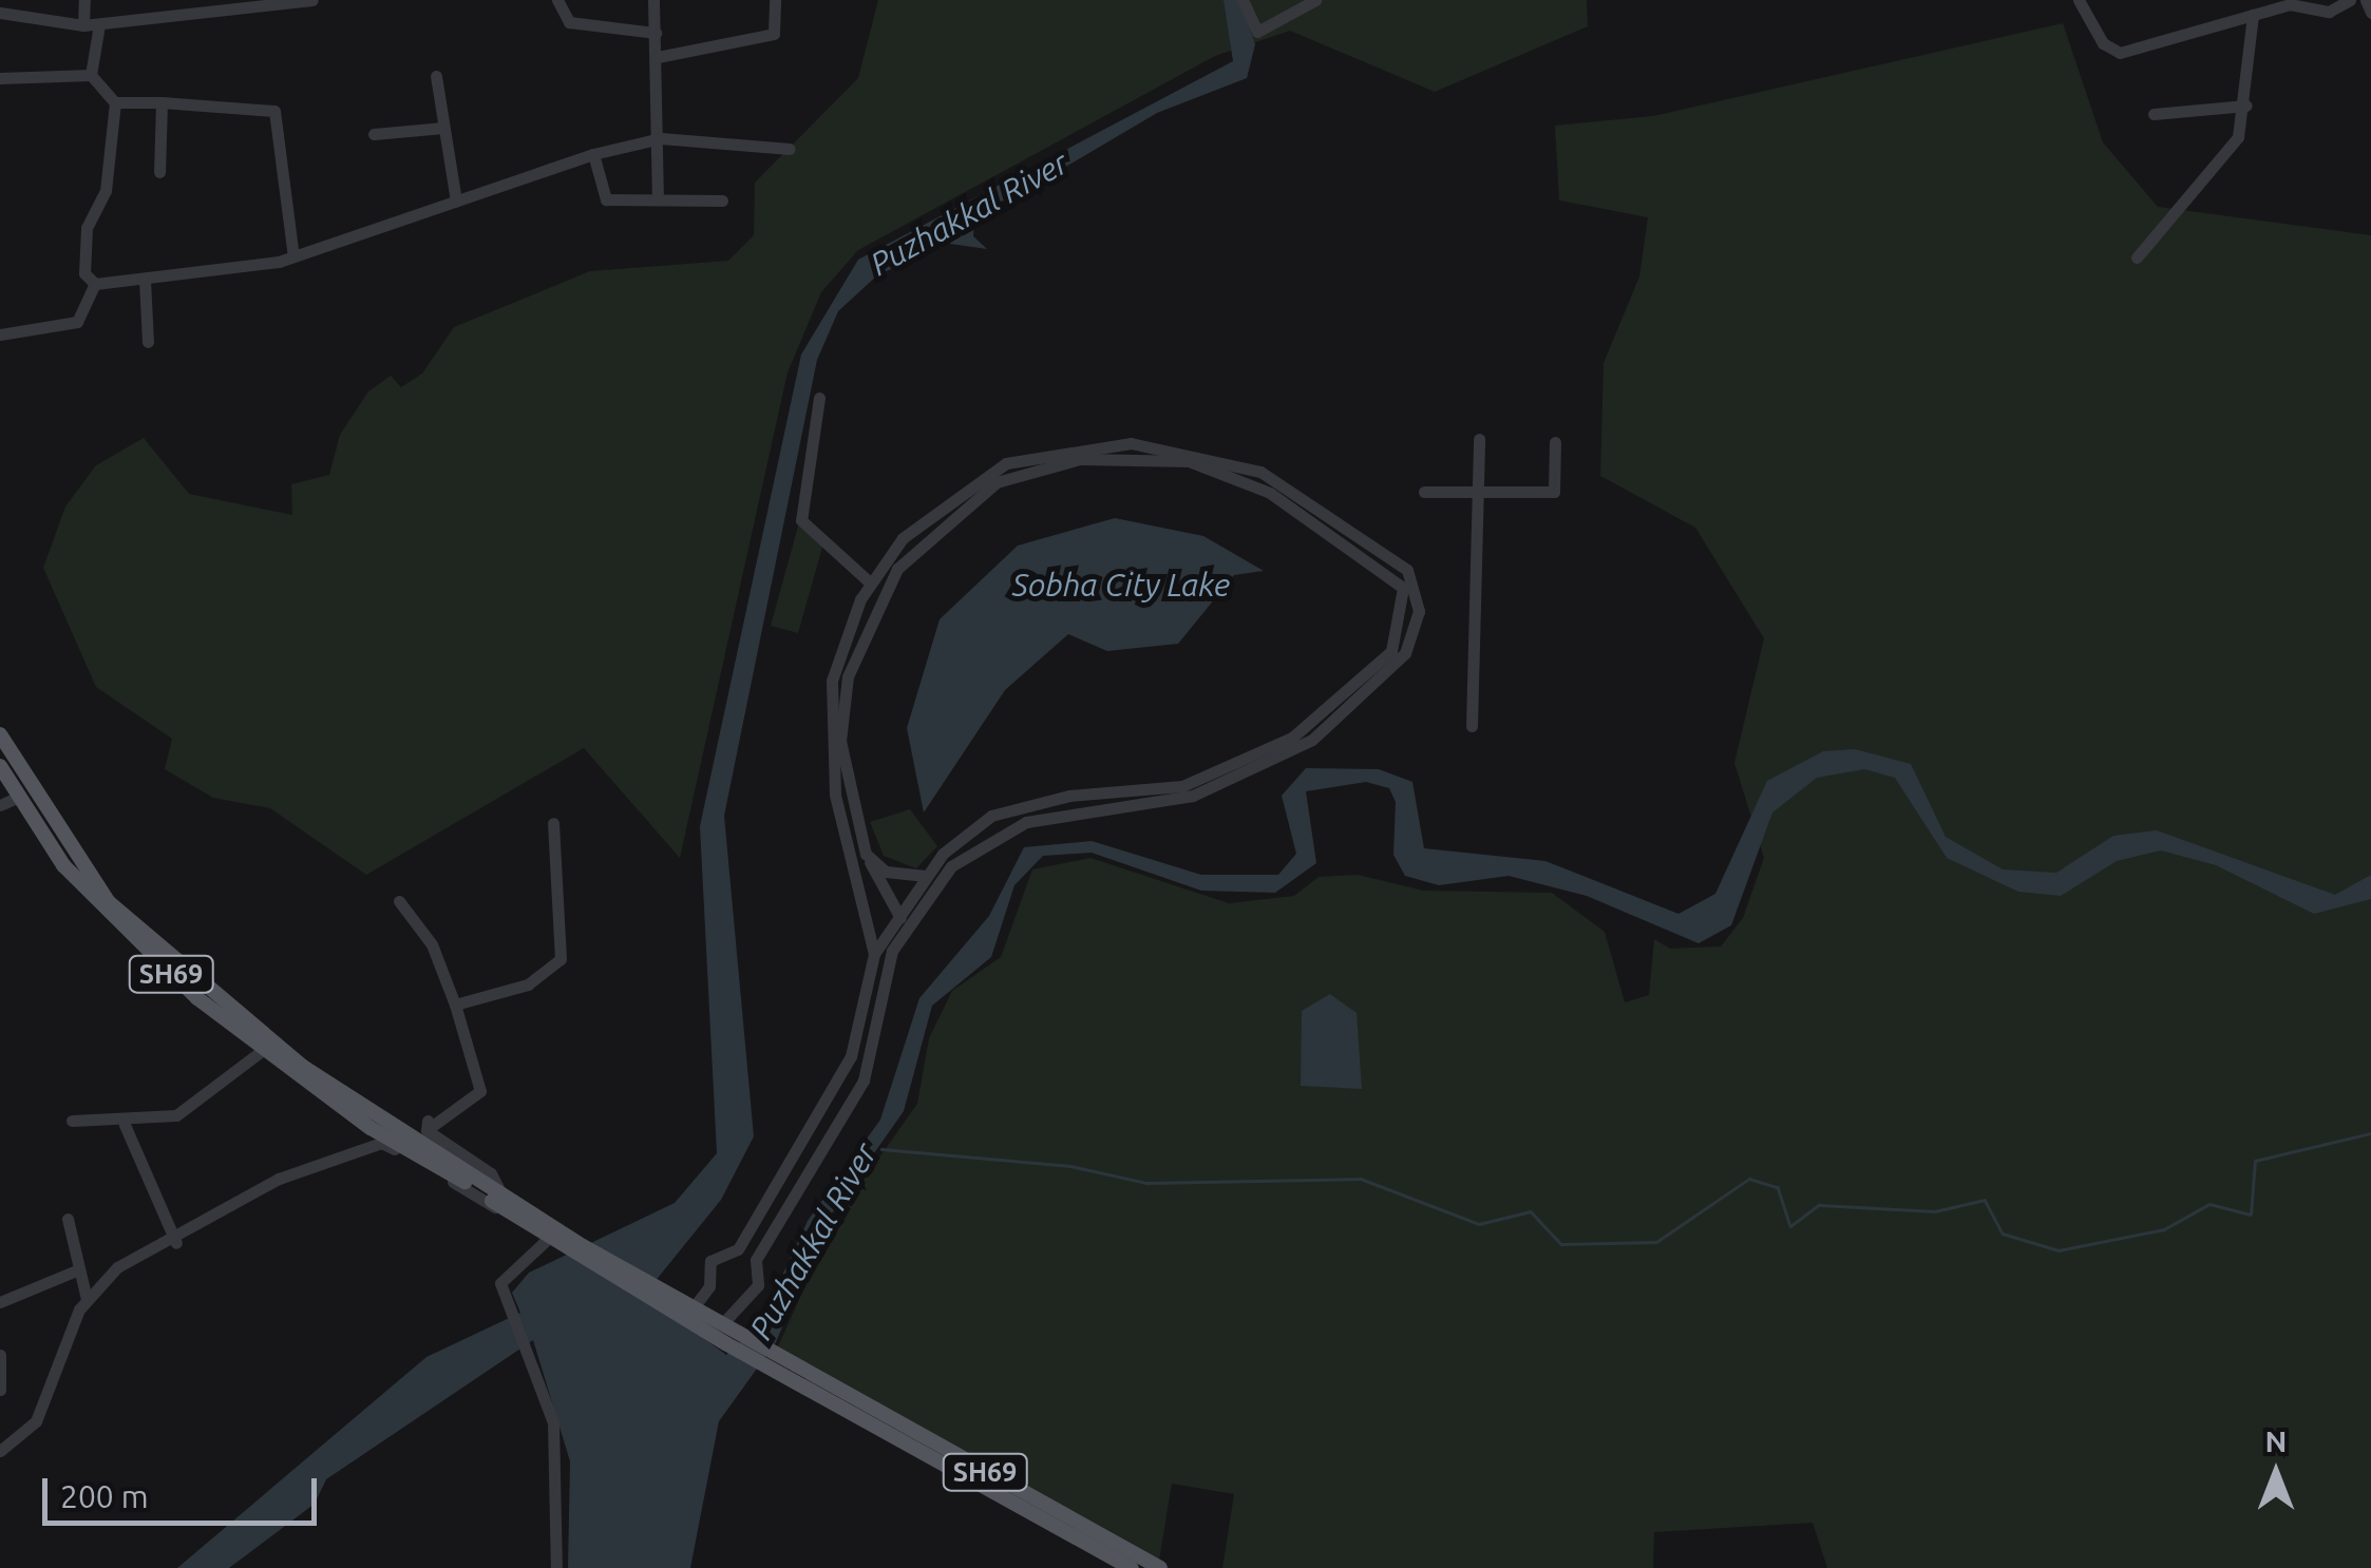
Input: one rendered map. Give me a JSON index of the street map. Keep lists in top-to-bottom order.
{
  "streets": {
    "main road": ["SH69"]
  },
  "water": ["Puzhakkal River", "Sobha City Lake"],
  "scale_bar": "200 m",
  "north": "top"
}
